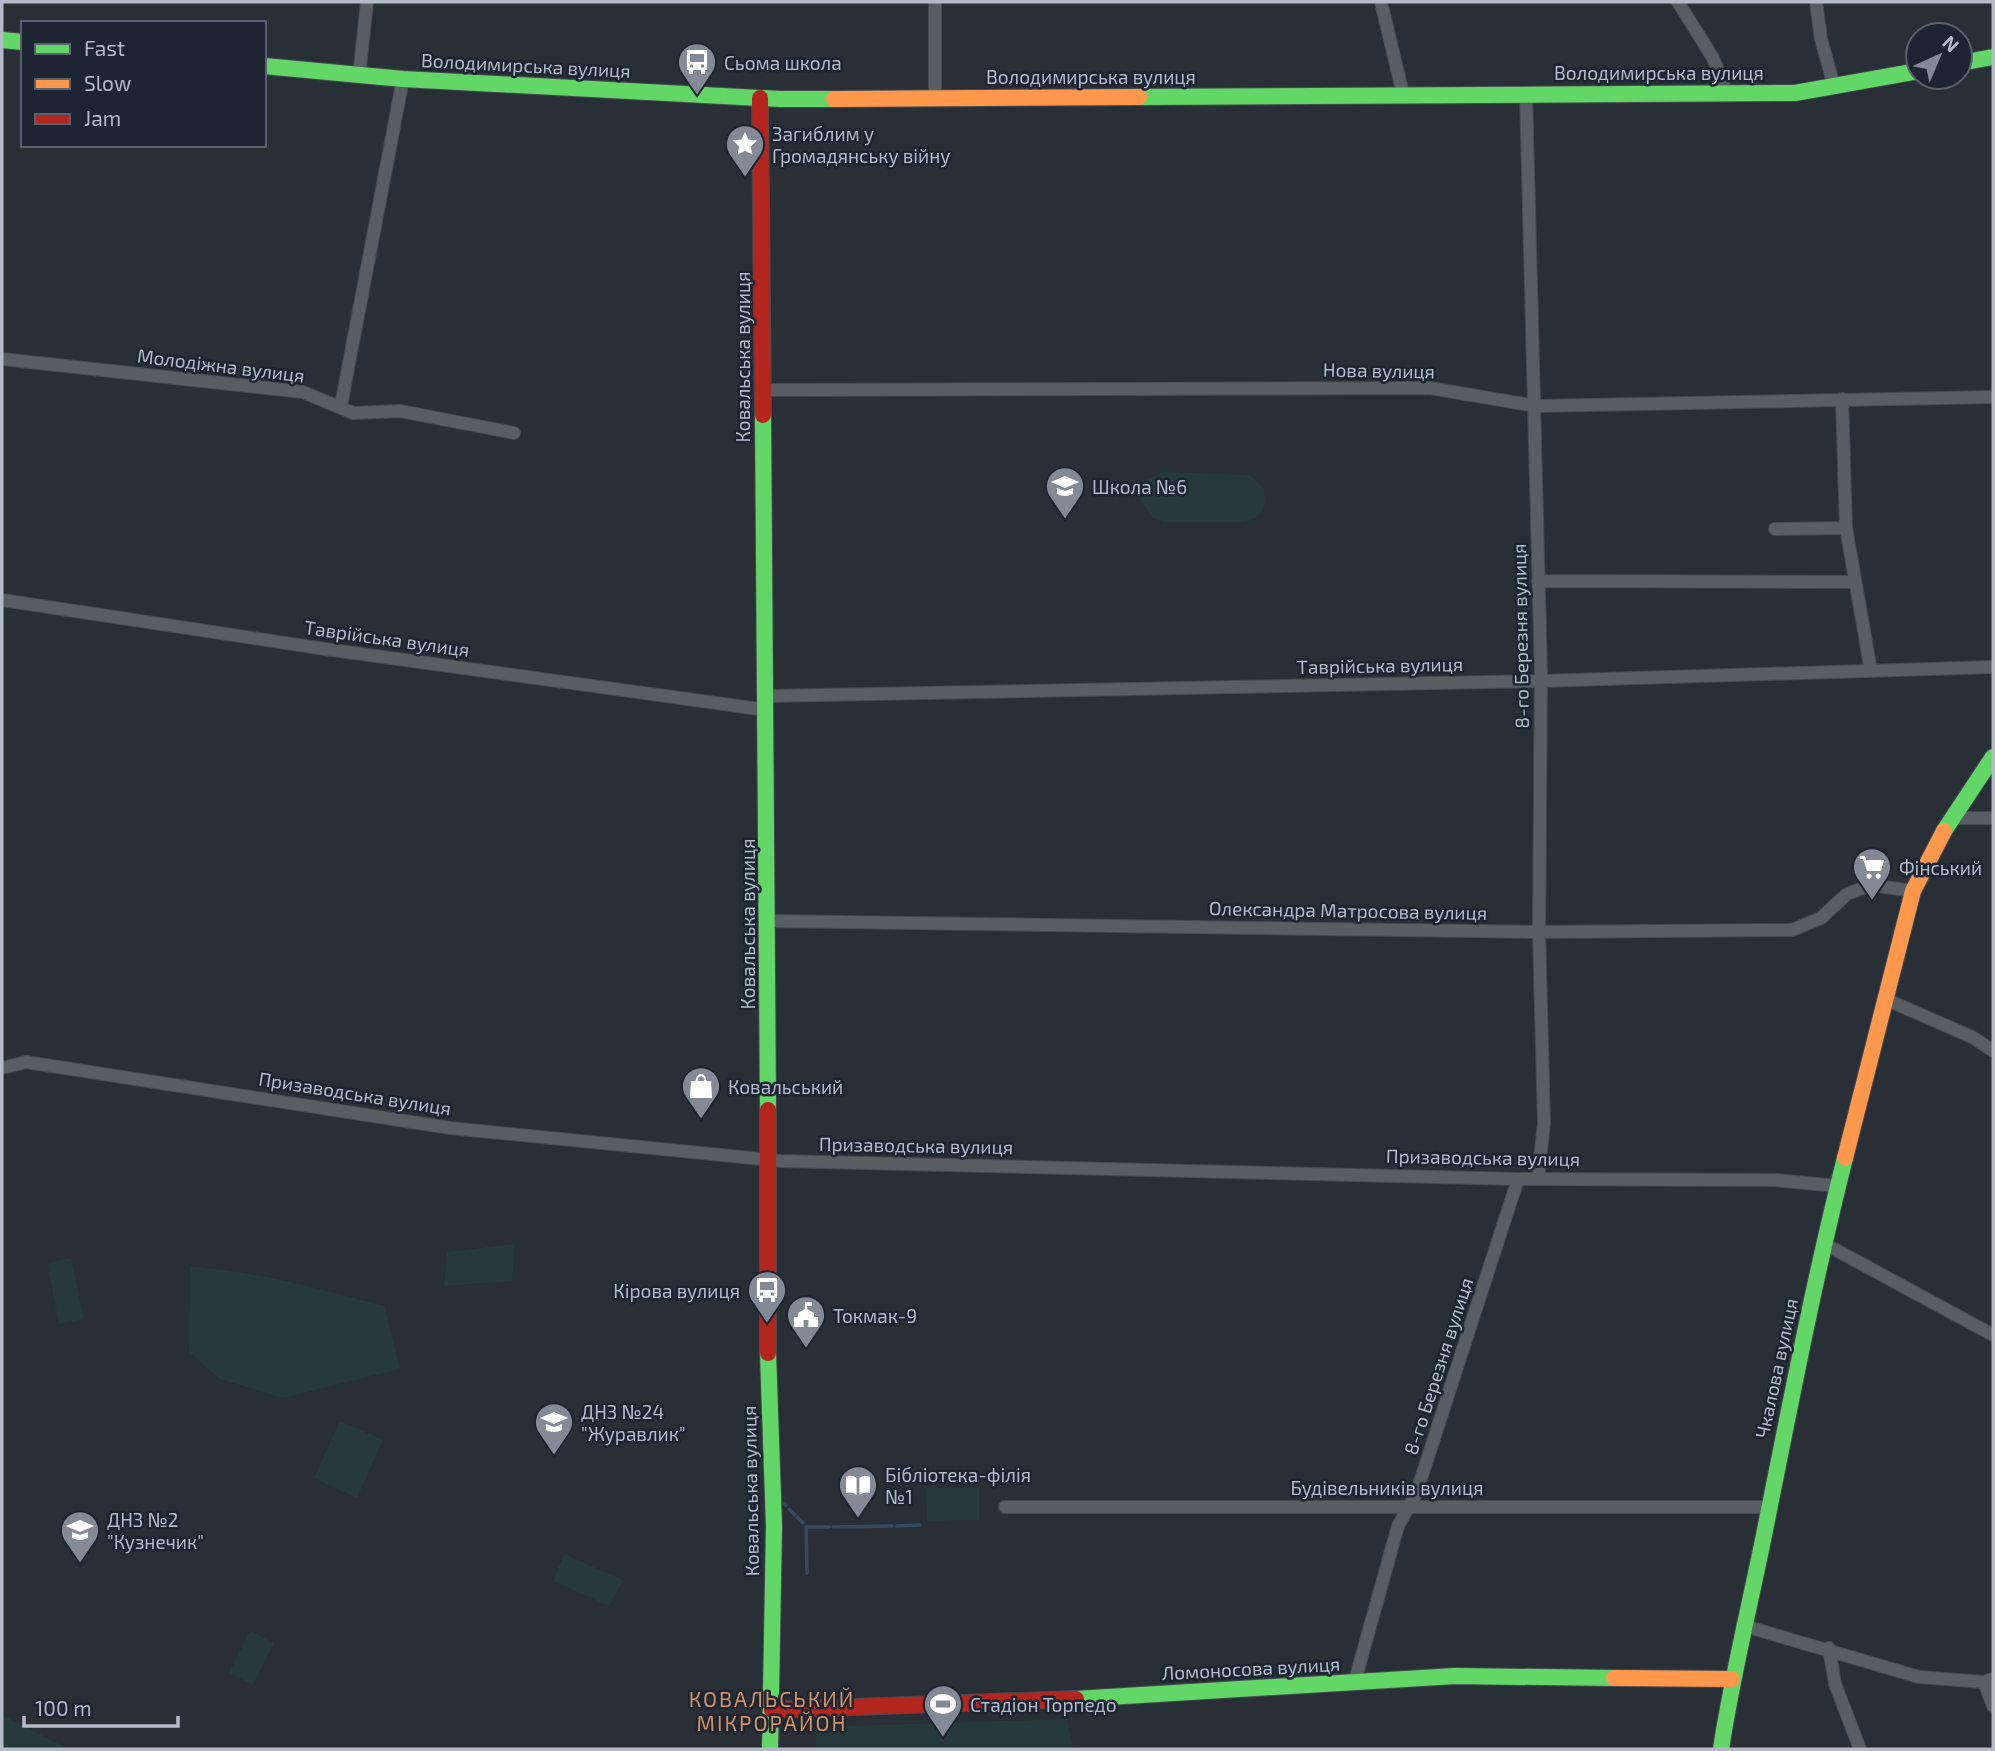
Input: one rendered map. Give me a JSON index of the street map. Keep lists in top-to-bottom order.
{
  "streets": {
    "main road": [
      "Володимирська вулиця",
      "Ковальська вулиця",
      "Чкалова вулиця",
      "Ломоносова вулиця"
    ],
    "street": [
      "Молодіжна вулиця",
      "Нова вулиця",
      "8-го Березня вулиця",
      "Таврійська вулиця",
      "Олександра Матросова вулиця",
      "Призаводська вулиця",
      "Будівельників вулиця"
    ]
  },
  "crossings": [
    ["Володимирська вулиця", "Ковальська вулиця"],
    ["Володимирська вулиця", "8-го Березня вулиця"],
    ["Ковальська вулиця", "Нова вулиця"],
    ["Ковальська вулиця", "Таврійська вулиця"],
    ["Ковальська вулиця", "Олександра Матросова вулиця"],
    ["Ковальська вулиця", "Призаводська вулиця"],
    ["Ковальська вулиця", "Ломоносова вулиця"],
    ["Нова вулиця", "8-го Березня вулиця"],
    ["8-го Березня вулиця", "Таврійська вулиця"],
    ["8-го Березня вулиця", "Олександра Матросова вулиця"],
    ["8-го Березня вулиця", "Призаводська вулиця"],
    ["8-го Березня вулиця", "Будівельників вулиця"],
    ["8-го Березня вулиця", "Ломоносова вулиця"],
    ["Олександра Матросова вулиця", "Чкалова вулиця"],
    ["Призаводська вулиця", "Чкалова вулиця"],
    ["Чкалова вулиця", "Будівельників вулиця"],
    ["Чкалова вулиця", "Ломоносова вулиця"]
  ],
  "districts": ["КОВАЛЬСЬКИЙ МІКРОРАЙОН"],
  "places": {
    "bus stop": ["Сьома школа", "Кірова вулиця"],
    "place": ["Загиблим у Громадянську війну"],
    "school or university": ["Школа №6", "ДНЗ №24 \"Журавлик\"", "ДНЗ №2 \"Кузнечик\""],
    "supermarket": ["Фінський"],
    "shop": ["Ковальський"],
    "public building": ["Токмак-9"],
    "library": ["Бібліотека-філія №1"],
    "sports": ["Стадіон Торпедо"]
  },
  "legend": ["Fast", "Slow", "Jam"],
  "scale_bar": "100 m",
  "north": "top right"
}
